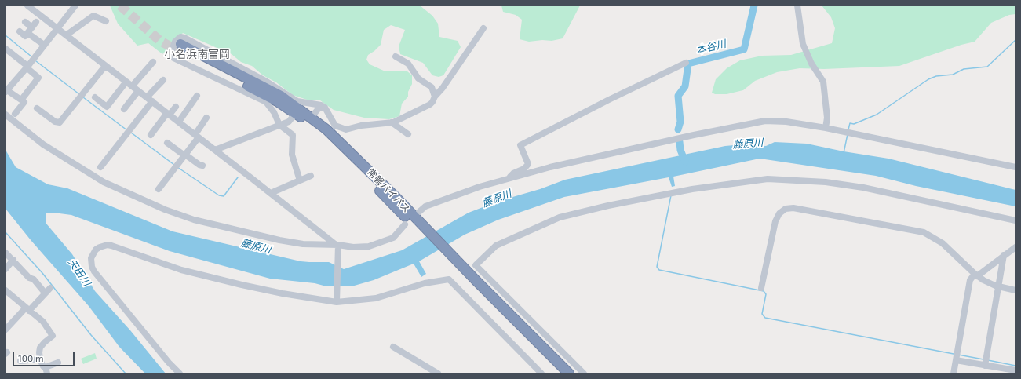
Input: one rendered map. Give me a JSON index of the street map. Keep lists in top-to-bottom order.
{
  "streets": {
    "highway": ["常磐バイパス"]
  },
  "districts": ["小名浜南富岡"],
  "water": ["本谷川", "藤原川", "矢田川"],
  "scale_bar": "100 m"
}
